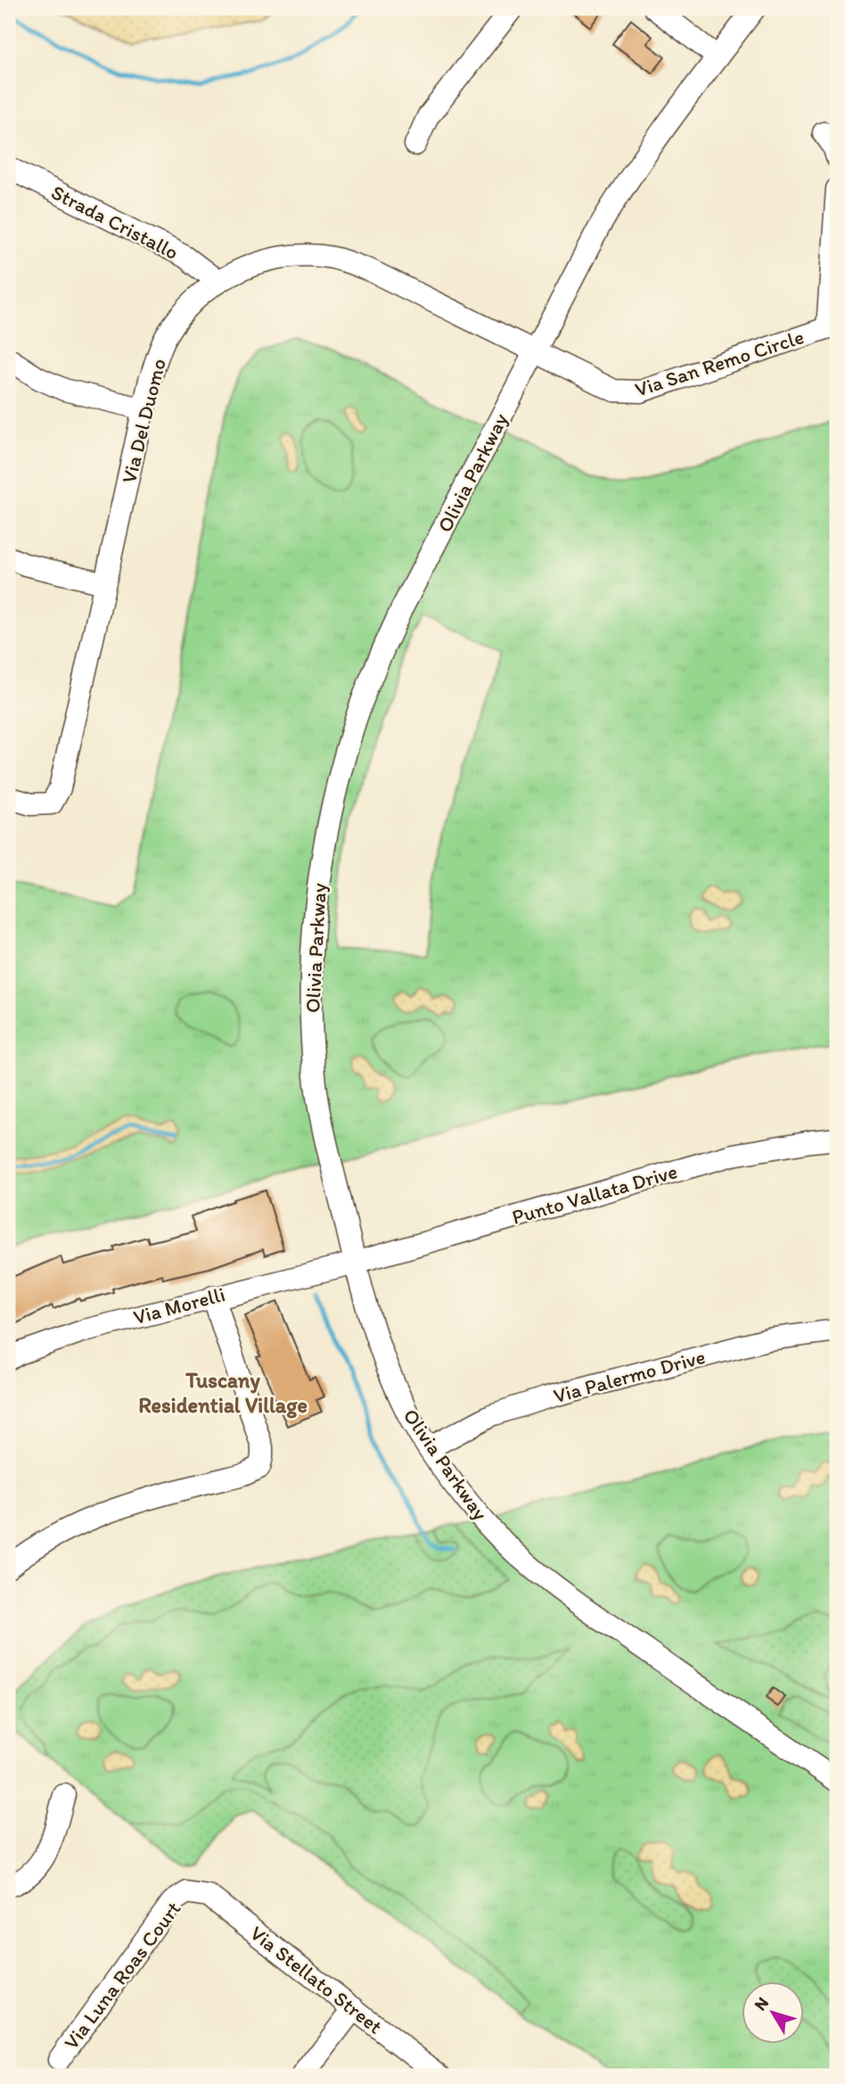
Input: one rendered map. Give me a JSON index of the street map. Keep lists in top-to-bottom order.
{
  "streets": {
    "street": [
      "Strada Cristallo",
      "Via San Remo Circle",
      "Via Del Duomo",
      "Olivia Parkway",
      "Punto Vallata Drive",
      "Via Morelli",
      "Via Palermo Drive",
      "Via Luna Roas Court",
      "Via Stellato Street"
    ]
  },
  "crossings": [
    ["Strada Cristallo", "Via Del Duomo"],
    ["Via San Remo Circle", "Via Del Duomo"],
    ["Via San Remo Circle", "Olivia Parkway"],
    ["Via Del Duomo", "Olivia Parkway"],
    ["Olivia Parkway", "Punto Vallata Drive"],
    ["Olivia Parkway", "Via Morelli"],
    ["Olivia Parkway", "Via Palermo Drive"],
    ["Punto Vallata Drive", "Via Morelli"],
    ["Via Luna Roas Court", "Via Stellato Street"]
  ],
  "districts": ["Tuscany Residential Village"],
  "north": "top left"
}
